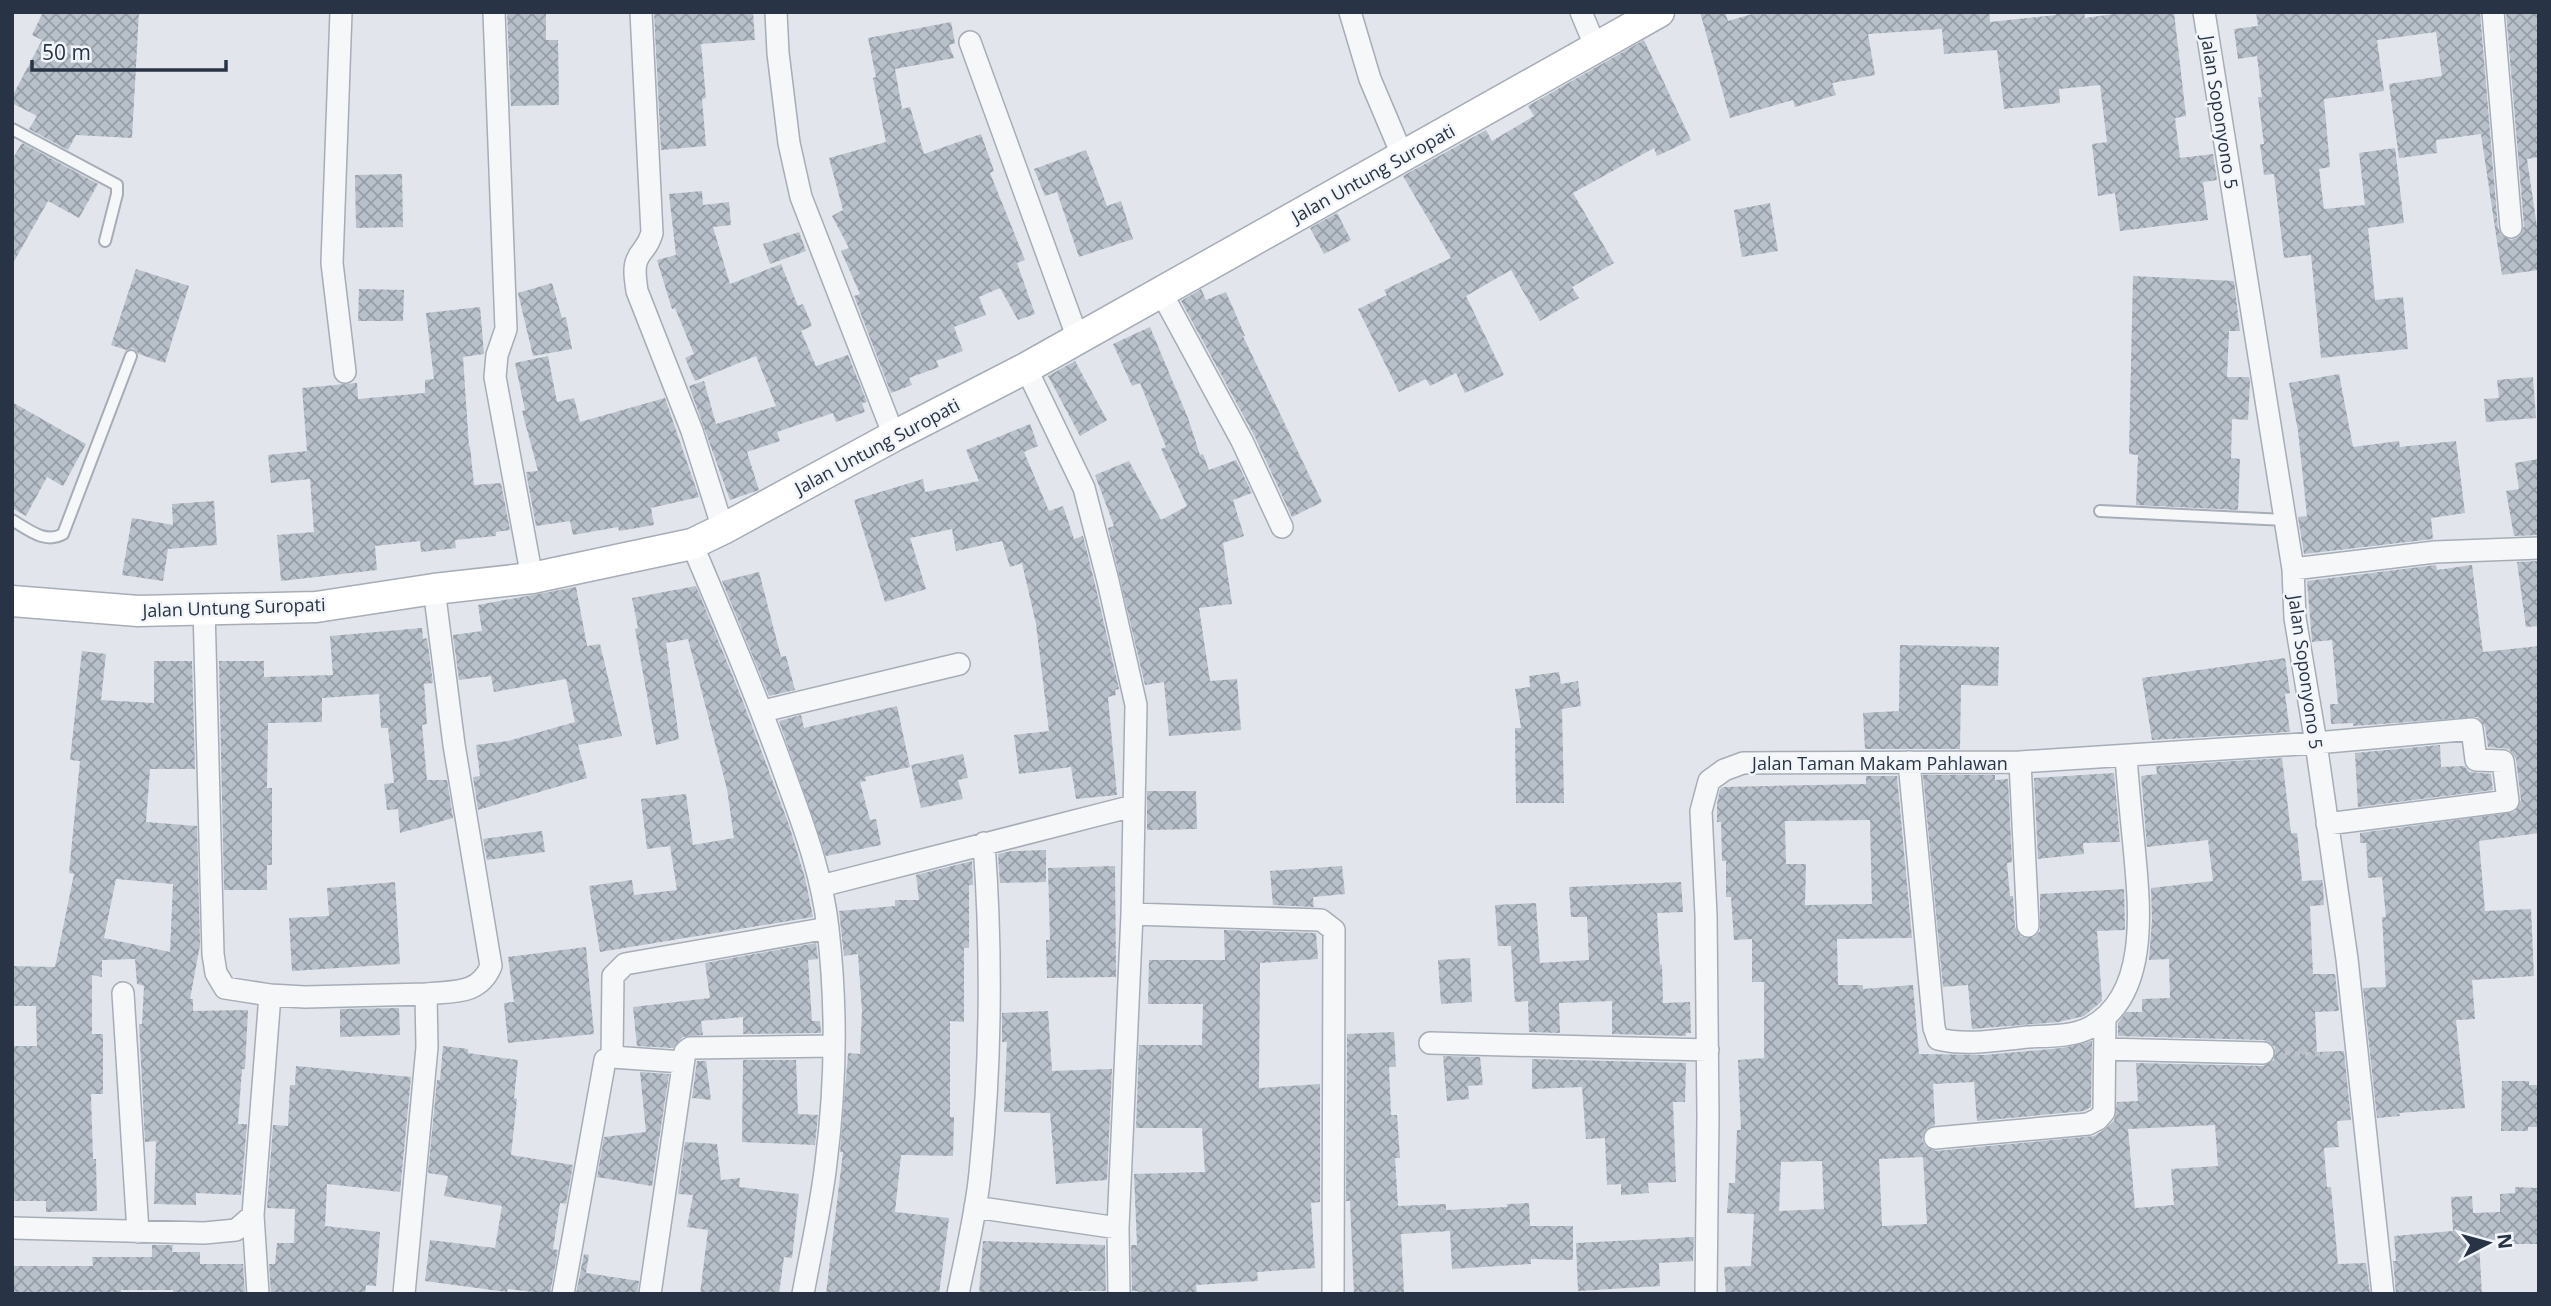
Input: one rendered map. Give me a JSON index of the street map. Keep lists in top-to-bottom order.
{
  "streets": {
    "main road": ["Jalan Untung Suropati"],
    "street": ["Jalan Soponyono 5", "Jalan Taman Makam Pahlawan"]
  },
  "crossings": [
    ["Jalan Soponyono 5", "Jalan Taman Makam Pahlawan"]
  ],
  "scale_bar": "50 m",
  "north": "right"
}
